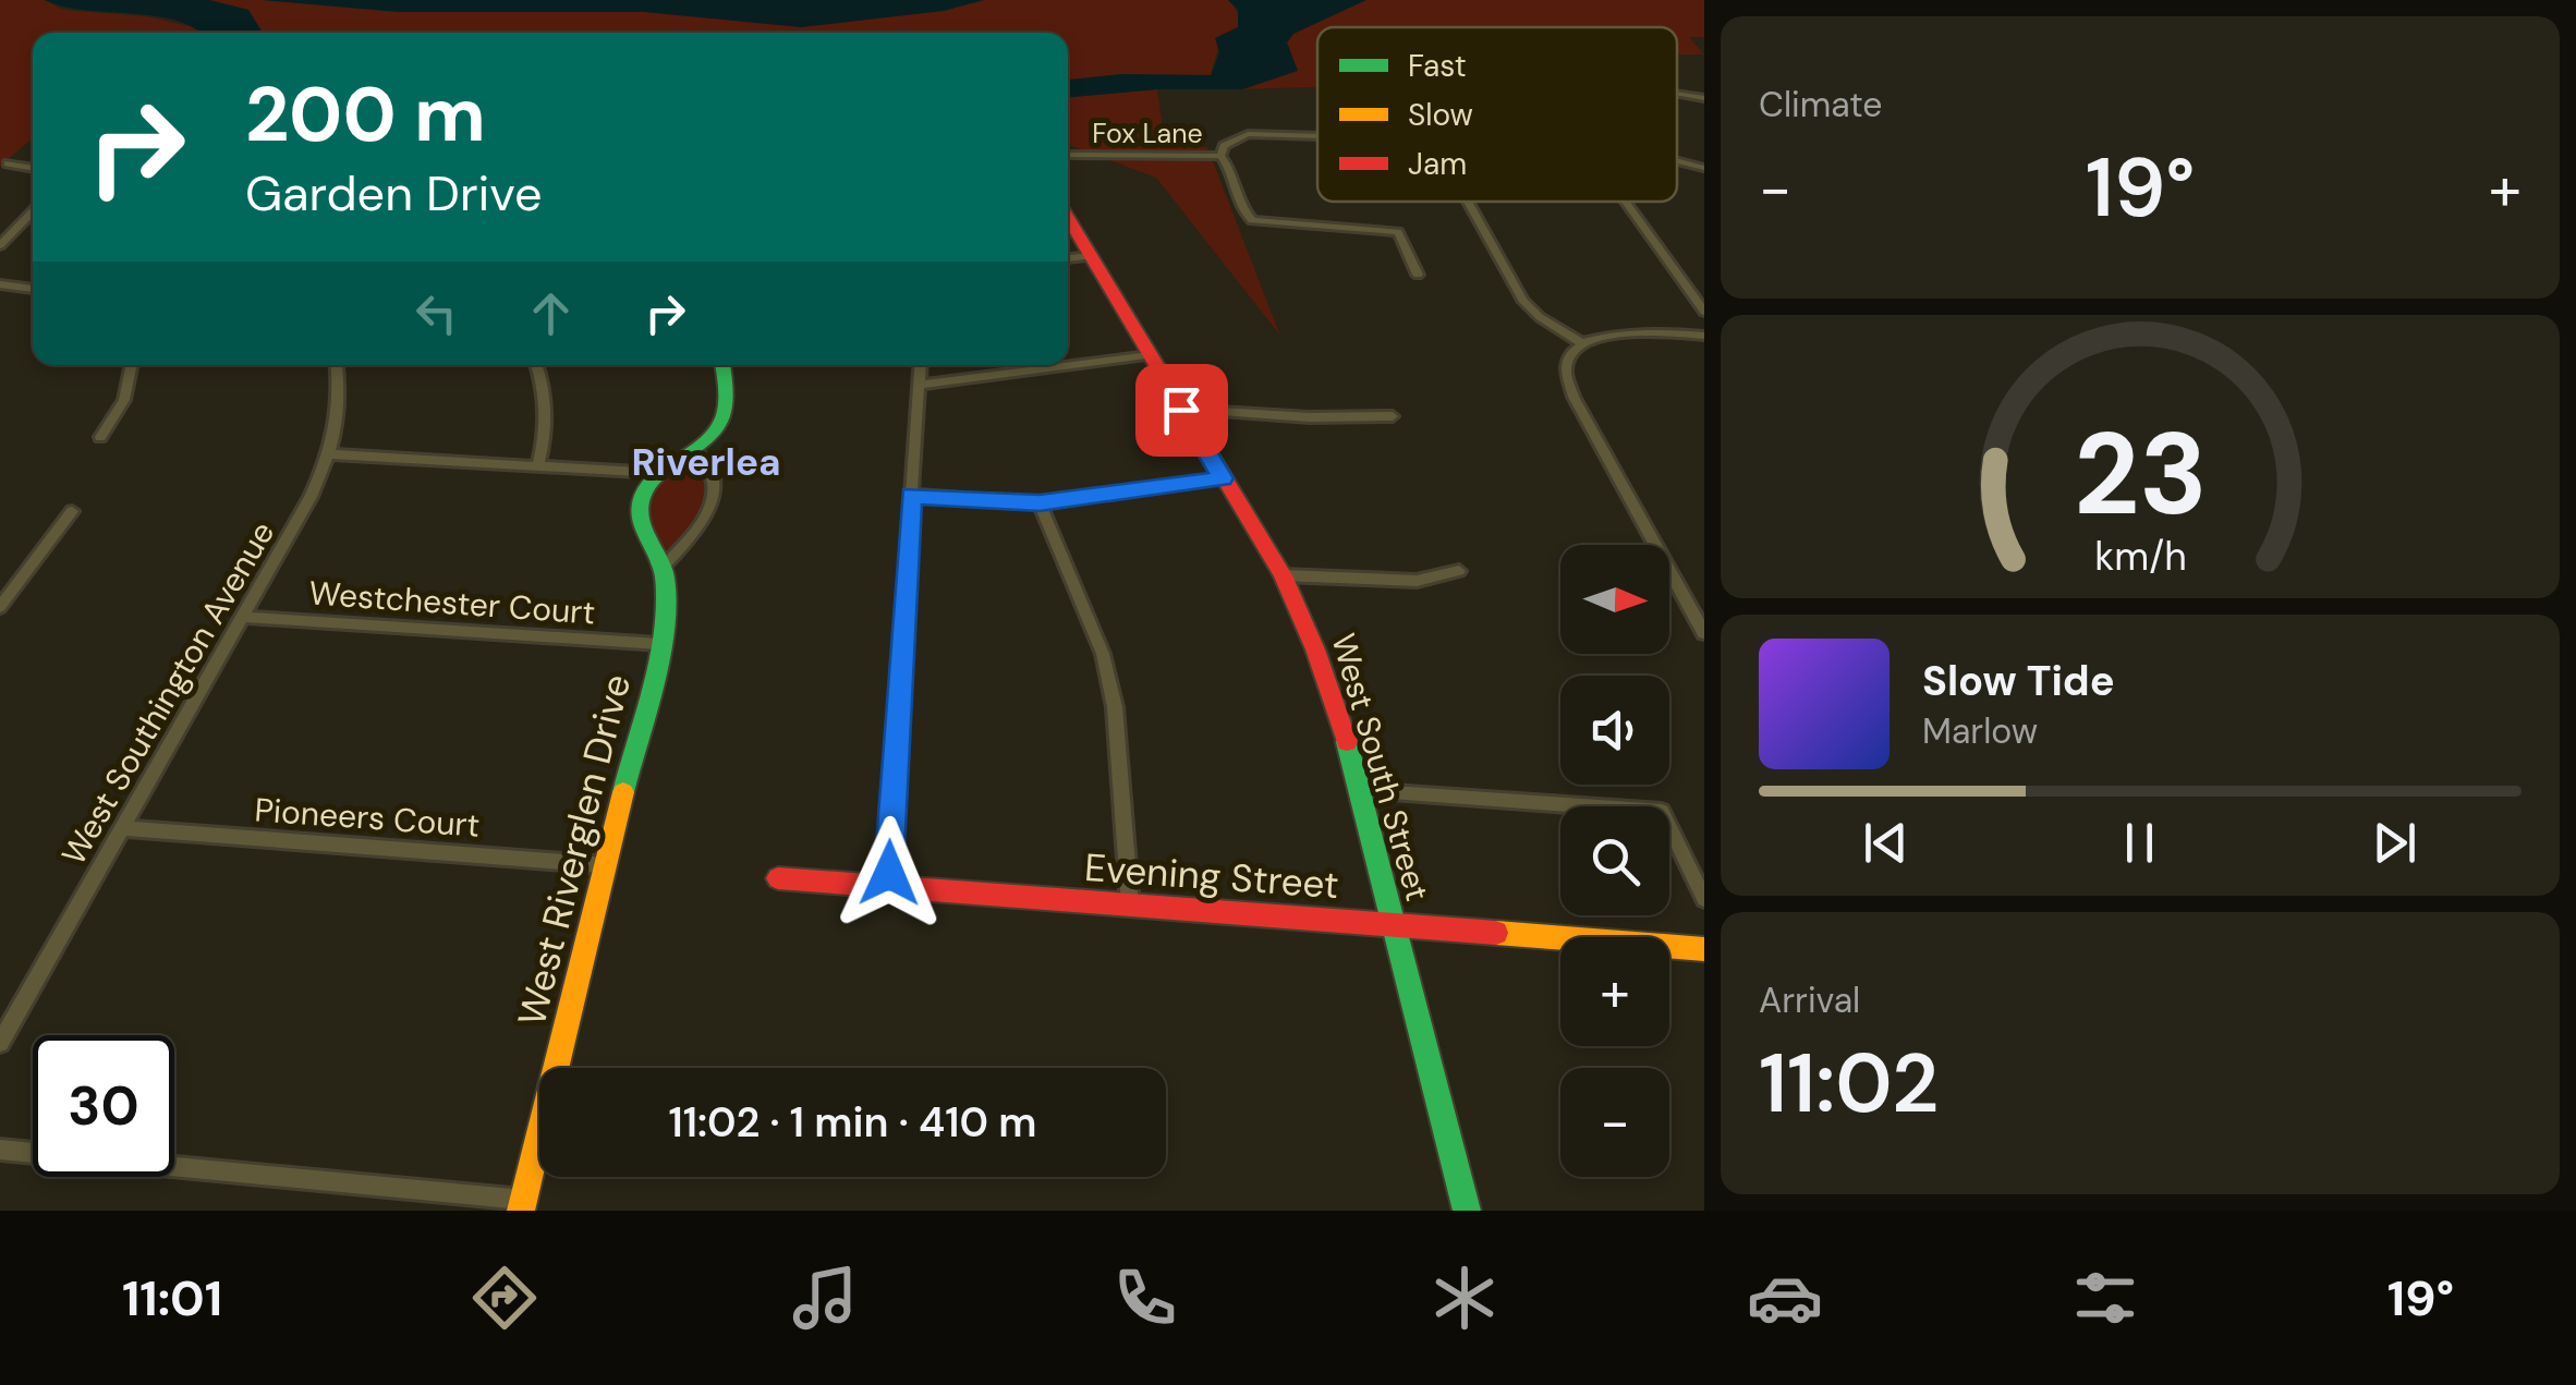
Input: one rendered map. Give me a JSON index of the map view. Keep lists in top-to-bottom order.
{
  "streets": {
    "street": [
      "Fox Lane",
      "Westchester Court",
      "West Southington Avenue",
      "West South Street",
      "Pioneers Court",
      "West Riverglen Drive",
      "Evening Street"
    ]
  },
  "crossings": [
    ["Westchester Court", "West Southington Avenue"],
    ["Westchester Court", "West Riverglen Drive"],
    ["West Southington Avenue", "Pioneers Court"],
    ["West South Street", "Evening Street"],
    ["Pioneers Court", "West Riverglen Drive"]
  ],
  "districts": ["Riverlea"],
  "legend": ["Fast", "Slow", "Jam"],
  "north": "right",
  "page": {
    "tile": [
      "Climate",
      ["Arrival", "11:02"]
    ],
    "turn": ["200 m", "Garden Drive"],
    "heat": ["−", "19°", "+"],
    "map_buttons": ["+", "−"],
    "song": ["Slow Tide", "Marlow"],
    "limit": "30",
    "trip": "11:02 · 1 min · 410 m",
    "tabs": ["11:01", "19°"],
    "gauge": ["23", "km/h"]
  }
}
